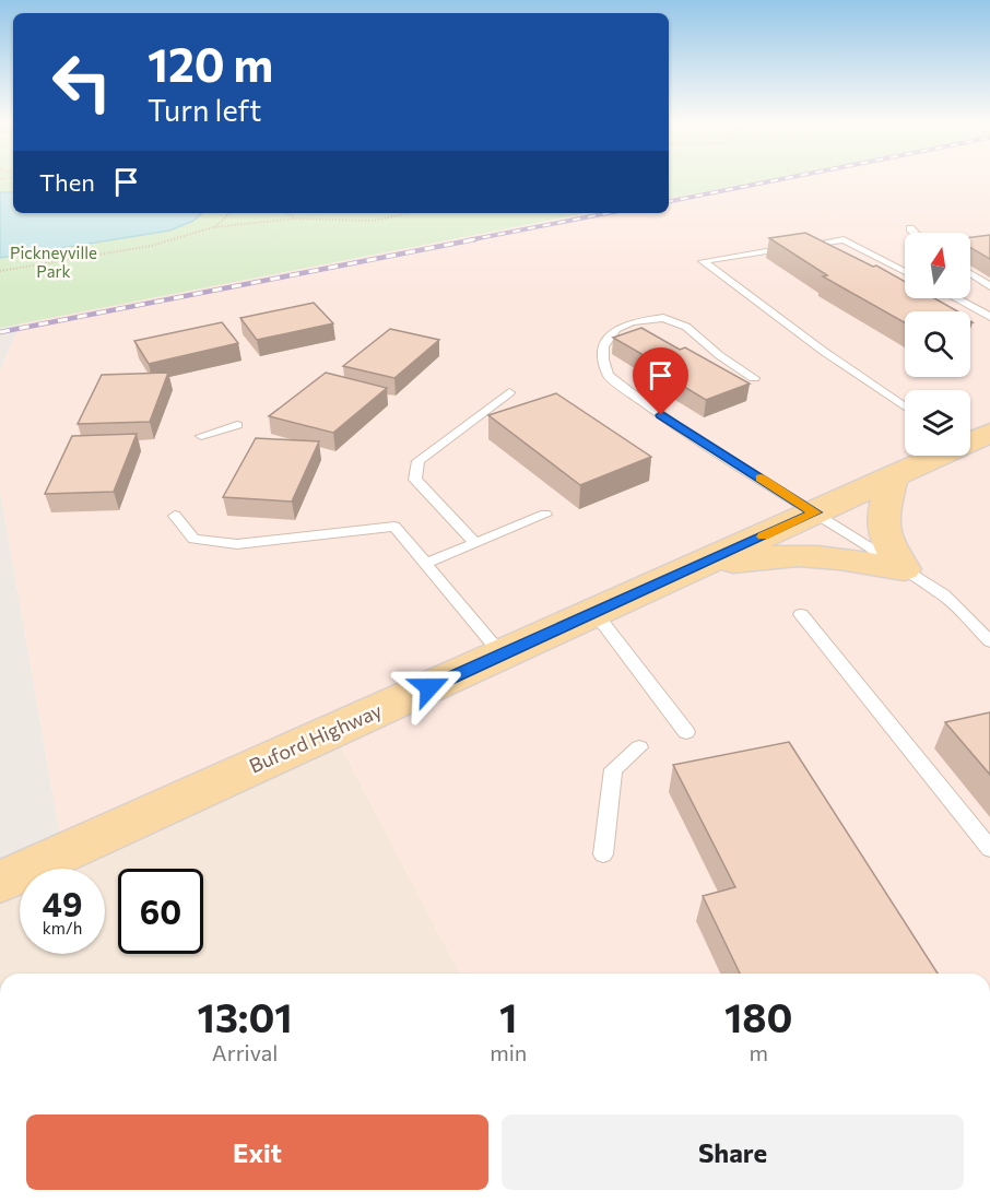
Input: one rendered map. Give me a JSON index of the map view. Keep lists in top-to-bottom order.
{
  "streets": {
    "main road": ["Buford Highway"]
  },
  "parks": ["Pickneyville Park"],
  "north": "top",
  "page": {
    "turn": ["120 m", "Turn left"],
    "then": "Then",
    "speed": "49 km/h",
    "limit": "60",
    "eta": [
      "13:01",
      "Arrival",
      "1",
      "min",
      "180",
      "m"
    ],
    "buttons": ["Exit", "Share"]
  }
}
